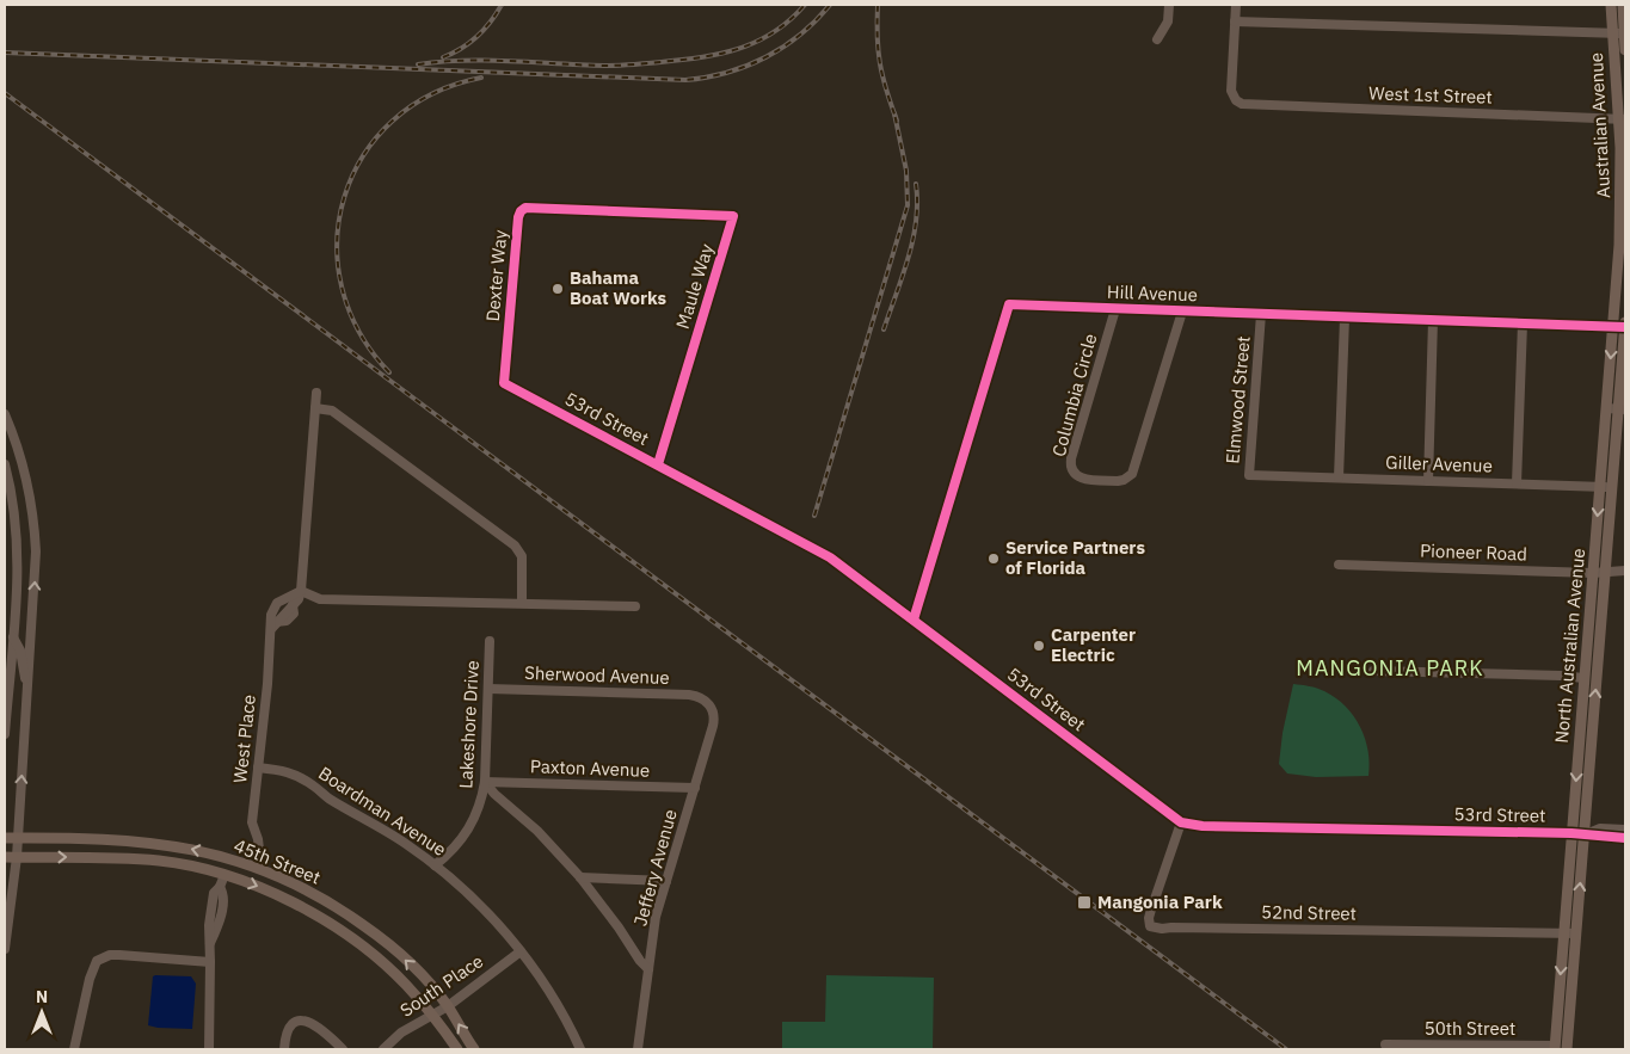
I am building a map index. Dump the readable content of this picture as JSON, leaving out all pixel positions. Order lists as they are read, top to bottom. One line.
{"streets":{"main road":["Australian Avenue","North Australian Avenue","45th Street"],"street":["West 1st Street","Dexter Way","Maule Way","Hill Avenue","Columbia Circle","Elmwood Street","53rd Street","Giller Avenue","Pioneer Road","Sherwood Avenue","Lakeshore Drive","West Place","Paxton Avenue","Boardman Avenue","Jeffery Avenue","52nd Street","South Place","50th Street"]},"crossings":[["West 1st Street","Australian Avenue"],["Australian Avenue","North Australian Avenue"],["Dexter Way","Maule Way"],["Dexter Way","53rd Street"],["Maule Way","53rd Street"],["Hill Avenue","Columbia Circle"],["Hill Avenue","Elmwood Street"],["Hill Avenue","53rd Street"],["Hill Avenue","North Australian Avenue"],["Elmwood Street","Giller Avenue"],["53rd Street","North Australian Avenue"],["53rd Street","52nd Street"],["Giller Avenue","North Australian Avenue"],["Pioneer Road","North Australian Avenue"],["North Australian Avenue","52nd Street"],["North Australian Avenue","50th Street"],["Sherwood Avenue","Lakeshore Drive"],["Sherwood Avenue","Jeffery Avenue"],["Lakeshore Drive","Paxton Avenue"],["Lakeshore Drive","Boardman Avenue"],["West Place","Boardman Avenue"],["West Place","45th Street"],["Paxton Avenue","Jeffery Avenue"],["Boardman Avenue","South Place"],["45th Street","South Place"]],"districts":["MANGONIA PARK"],"places":{"other":["Bahama Boat Works","Service Partners of Florida","Carpenter Electric"],"transit":["Mangonia Park"]},"north":"top"}
